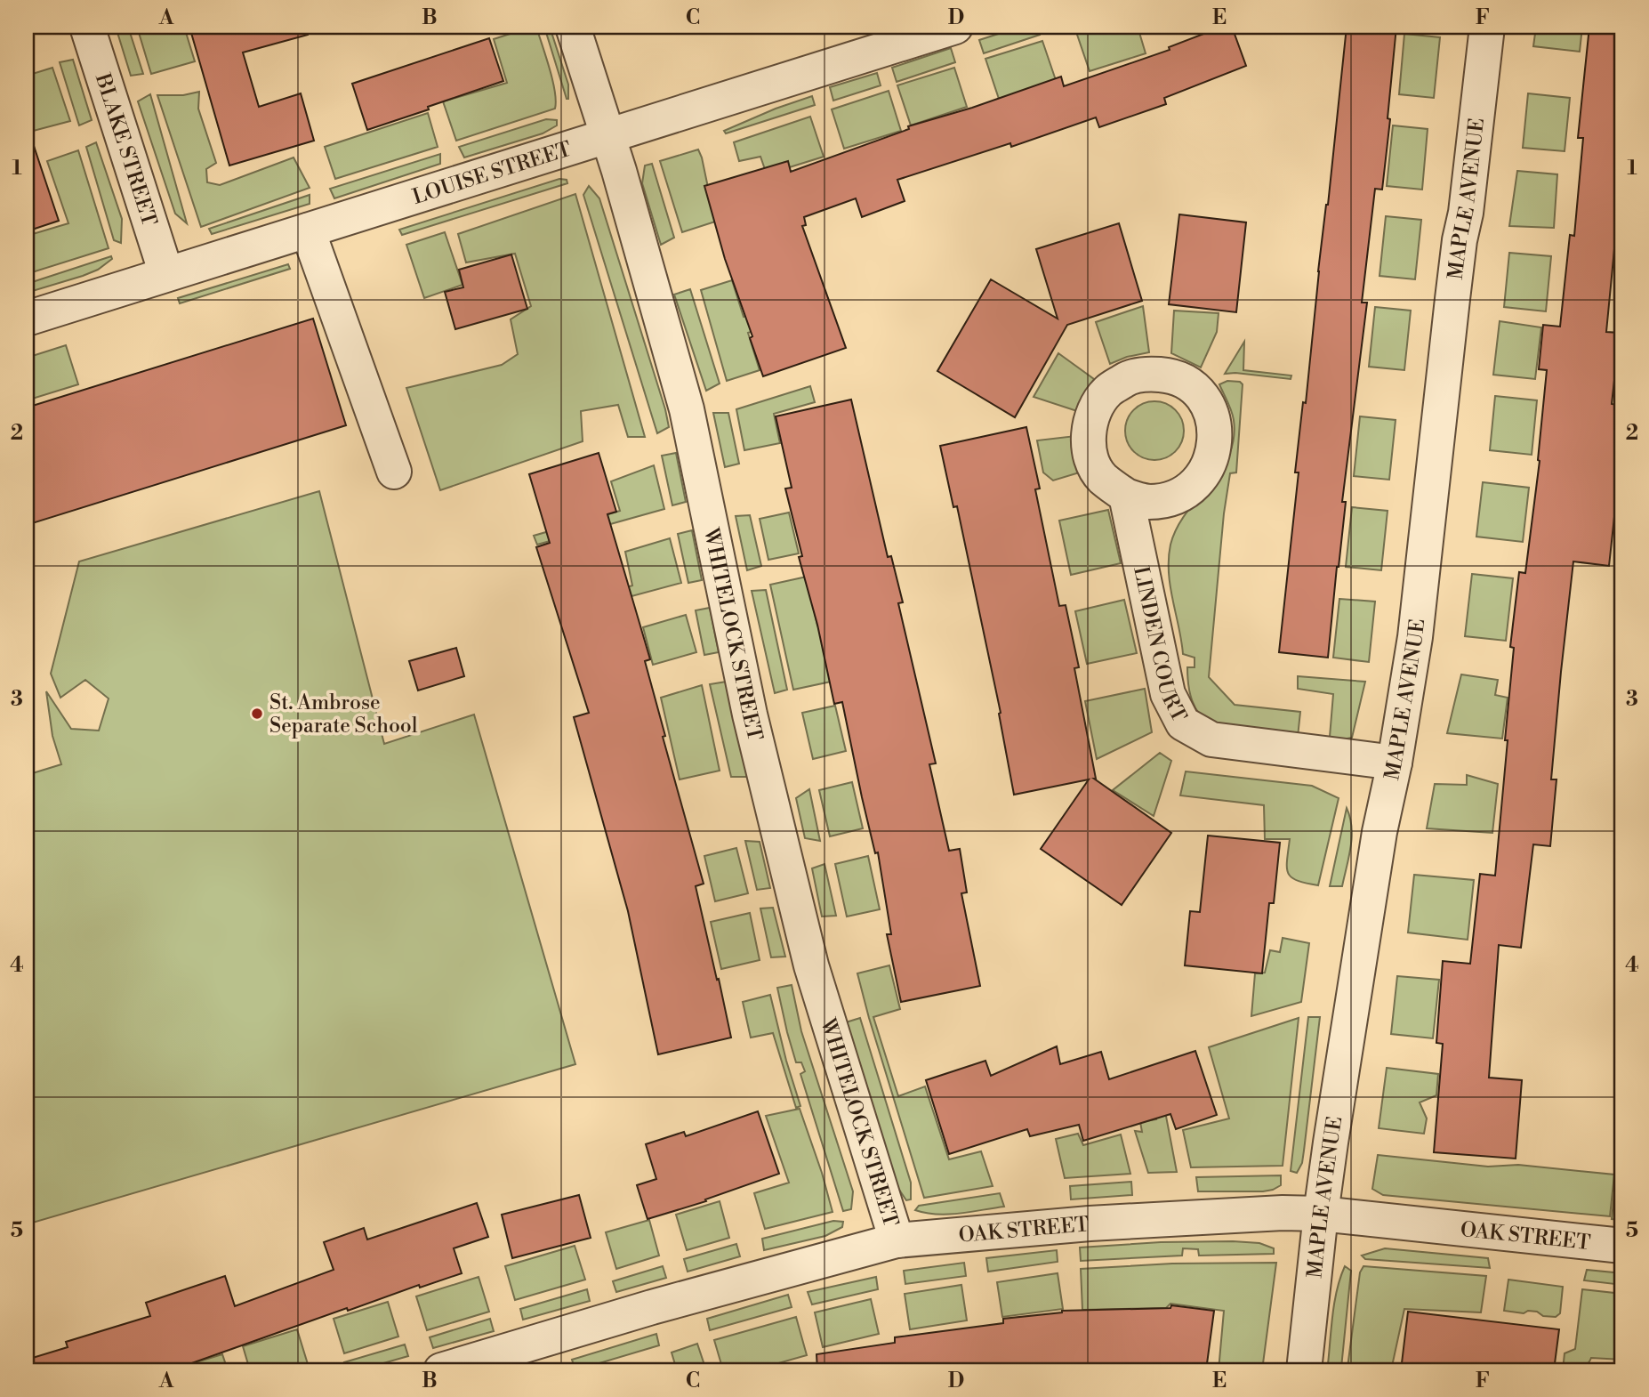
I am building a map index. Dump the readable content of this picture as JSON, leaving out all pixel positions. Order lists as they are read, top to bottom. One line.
{"streets":{"street":["BLAKE STREET","LOUISE STREET","MAPLE AVENUE","WHITELOCK STREET","LINDEN COURT","OAK STREET"]},"crossings":[["BLAKE STREET","LOUISE STREET"],["LOUISE STREET","WHITELOCK STREET"],["MAPLE AVENUE","LINDEN COURT"],["MAPLE AVENUE","OAK STREET"],["WHITELOCK STREET","OAK STREET"]],"places":["St. Ambrose Separate School"],"grid":{"columns":["A","B","C","D","E","F"],"rows":["1","2","3","4","5"]}}
